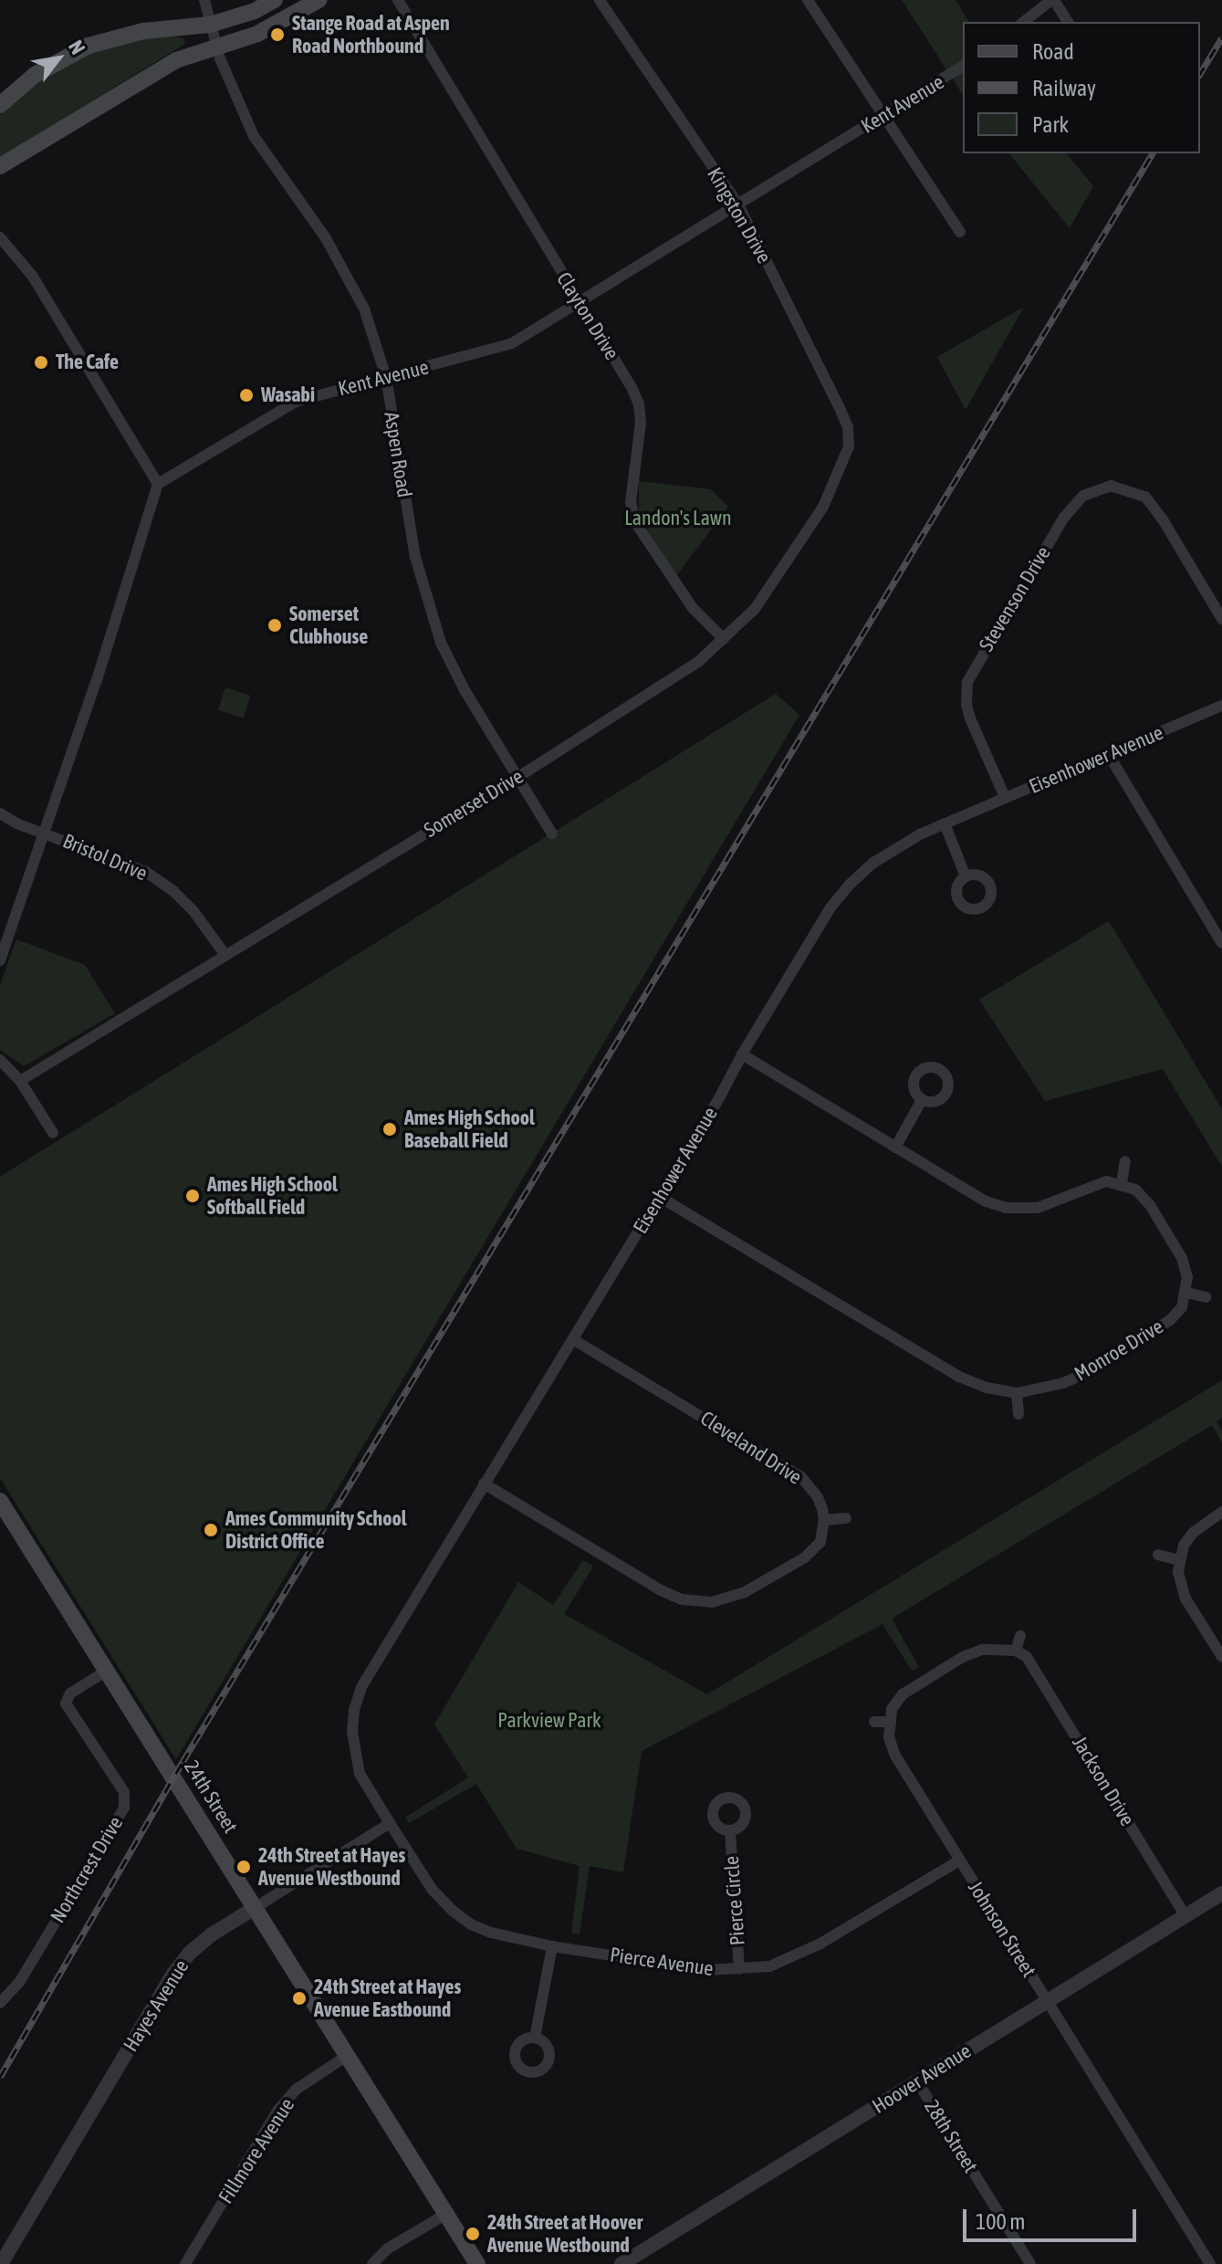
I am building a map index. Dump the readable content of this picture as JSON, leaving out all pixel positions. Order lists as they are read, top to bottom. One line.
{"streets":{"main road":["24th Street"],"street":["Kent Avenue","Kingston Drive","Clayton Drive","Aspen Road","Stevenson Drive","Eisenhower Avenue","Somerset Drive","Bristol Drive","Monroe Drive","Cleveland Drive","Jackson Drive","Northcrest Drive","Pierce Circle","Johnson Street","Pierce Avenue","Hayes Avenue","Hoover Avenue","28th Street","Fillmore Avenue"]},"crossings":[["Kent Avenue","Kingston Drive"],["Kent Avenue","Clayton Drive"],["Kent Avenue","Aspen Road"],["Kingston Drive","Somerset Drive"],["Clayton Drive","Somerset Drive"],["Aspen Road","Somerset Drive"],["Stevenson Drive","Eisenhower Avenue"],["Eisenhower Avenue","Monroe Drive"],["Eisenhower Avenue","Cleveland Drive"],["Eisenhower Avenue","Pierce Avenue"],["Eisenhower Avenue","Hayes Avenue"],["Somerset Drive","Bristol Drive"],["Jackson Drive","Hoover Avenue"],["24th Street","Northcrest Drive"],["24th Street","Hayes Avenue"],["24th Street","Fillmore Avenue"],["Pierce Circle","Pierce Avenue"],["Johnson Street","Pierce Avenue"],["Johnson Street","Hoover Avenue"],["Pierce Avenue","Hayes Avenue"],["Hoover Avenue","28th Street"]],"parks":["Landon's Lawn","Parkview Park"],"places":["Stange Road at Aspen Road Northbound","The Cafe","Wasabi","Somerset Clubhouse","Ames High School Baseball Field","Ames High School Softball Field","Ames Community School District Office","24th Street at Hayes Avenue Westbound","24th Street at Hayes Avenue Eastbound","24th Street at Hoover Avenue Westbound"],"legend":["Road","Railway","Park"],"scale_bar":"100 m","north":"top right"}
